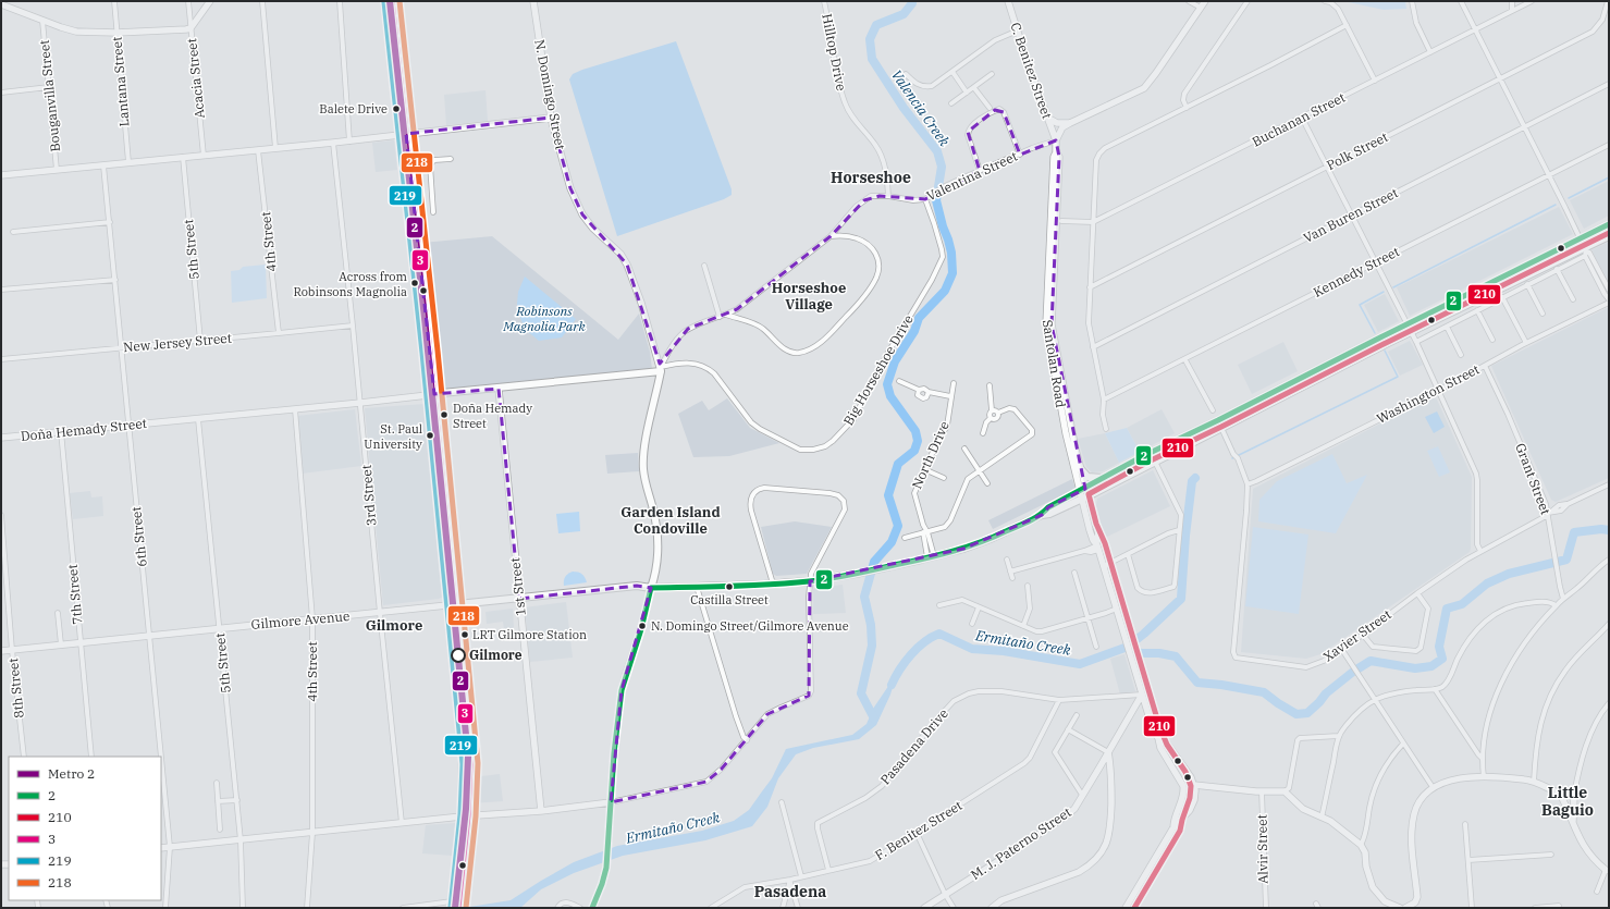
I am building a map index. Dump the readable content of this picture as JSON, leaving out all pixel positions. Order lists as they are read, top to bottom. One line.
{"streets":{"main road":["C. Benitez Street","N. Domingo Street","Santolan Road","Doña Hemady Street","1st Street","Gilmore Avenue","M. J. Paterno Street"],"street":["Hilltop Drive","Acacia Street","Lantana Street","Bouganvilla Street","Buchanan Street","Polk Street","Valentina Street","Van Buren Street","4th Street","5th Street","Kennedy Street","New Jersey Street","Big Horseshoe Drive","Washington Street","North Drive","Grant Street","3rd Street","6th Street","7th Street","Xavier Street","8th Street","Pasadena Drive","F. Benitez Street","Alvir Street"]},"crossings":[["Hilltop Drive","Valentina Street"],["C. Benitez Street","Valentina Street"],["C. Benitez Street","Santolan Road"],["N. Domingo Street","Valentina Street"],["N. Domingo Street","Big Horseshoe Drive"],["N. Domingo Street","Doña Hemady Street"],["N. Domingo Street","Gilmore Avenue"],["Valentina Street","Santolan Road"],["Valentina Street","Big Horseshoe Drive"],["Valentina Street","Doña Hemady Street"],["4th Street","New Jersey Street"],["4th Street","Doña Hemady Street"],["4th Street","Gilmore Avenue"],["5th Street","New Jersey Street"],["5th Street","Doña Hemady Street"],["5th Street","Gilmore Avenue"],["New Jersey Street","3rd Street"],["New Jersey Street","6th Street"],["Santolan Road","Gilmore Avenue"],["Santolan Road","Pasadena Drive"],["Santolan Road","M. J. Paterno Street"],["Big Horseshoe Drive","Doña Hemady Street"],["Washington Street","Grant Street"],["Washington Street","Xavier Street"],["Doña Hemady Street","3rd Street"],["Doña Hemady Street","6th Street"],["Doña Hemady Street","1st Street"],["Doña Hemady Street","7th Street"],["North Drive","Gilmore Avenue"],["Grant Street","Xavier Street"],["3rd Street","Gilmore Avenue"],["6th Street","Gilmore Avenue"],["1st Street","Gilmore Avenue"],["7th Street","Gilmore Avenue"],["Gilmore Avenue","8th Street"],["Pasadena Drive","F. Benitez Street"],["Pasadena Drive","M. J. Paterno Street"]],"districts":["Horseshoe","Horseshoe Village","Garden Island Condoville","Gilmore","Little Baguio","Pasadena"],"water":["Valencia Creek","Ermitaño Creek"],"parks":["Robinsons Magnolia Park"],"places":["Balete Drive","Across from Robinsons Magnolia","Doña Hemady Street","St. Paul University","Castilla Street","N. Domingo Street/Gilmore Avenue","LRT Gilmore Station","Gilmore"],"lines":["metro line 2","transit line 3","transit line 218","transit line 219","transit line 2","transit line 210"],"legend":["Metro 2","2","210","3","219","218"]}
